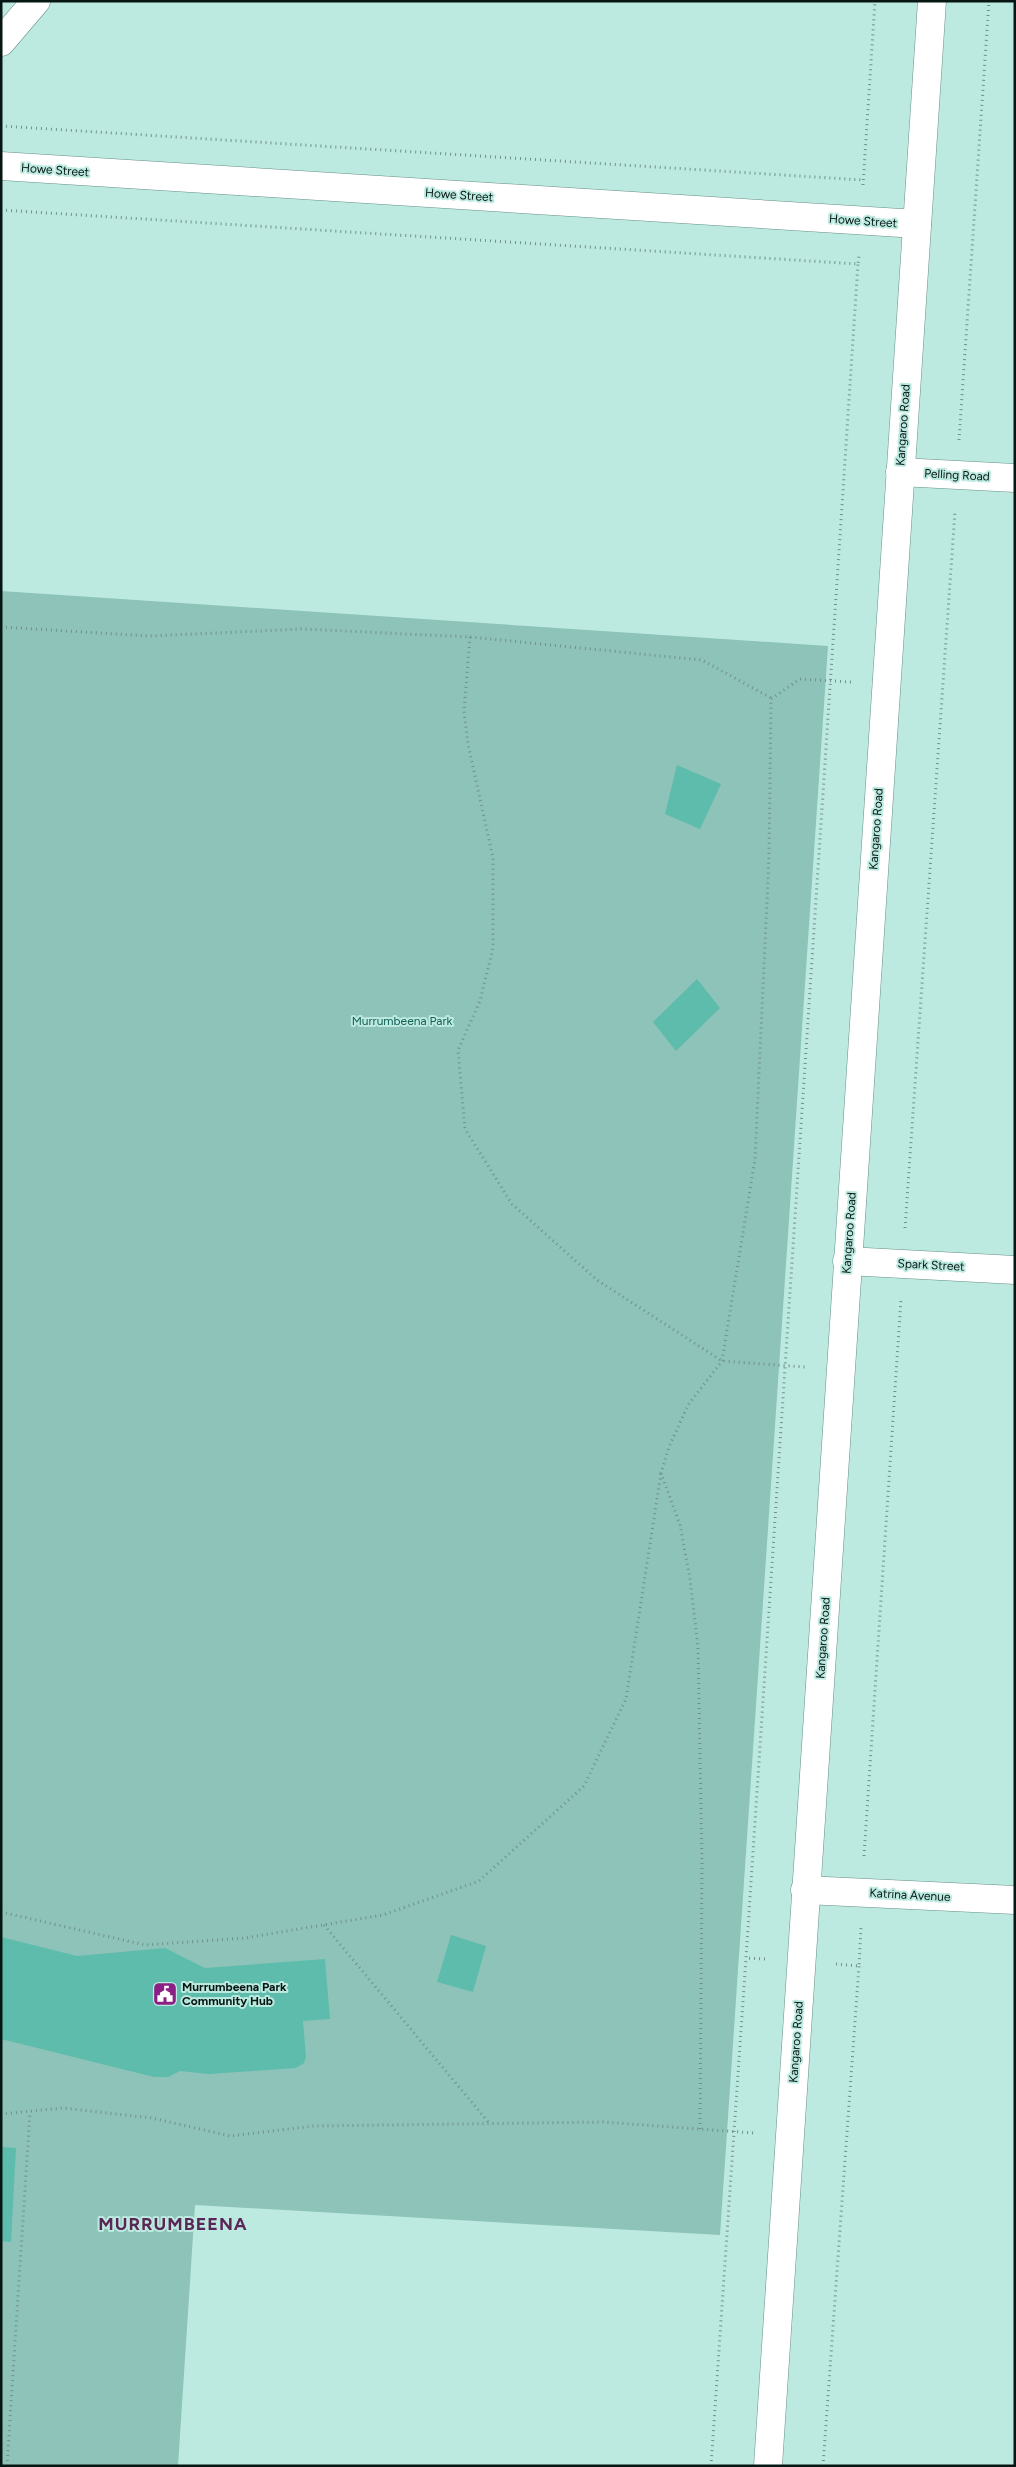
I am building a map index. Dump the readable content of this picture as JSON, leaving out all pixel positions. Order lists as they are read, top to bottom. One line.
{"streets":{"street":["Howe Street","Kangaroo Road","Pelling Road","Spark Street","Katrina Avenue"]},"crossings":[["Howe Street","Kangaroo Road"],["Kangaroo Road","Pelling Road"],["Kangaroo Road","Spark Street"],["Kangaroo Road","Katrina Avenue"]],"districts":["MURRUMBEENA"],"parks":["Murrumbeena Park"],"places":{"public building":["Murrumbeena Park Community Hub"]}}
